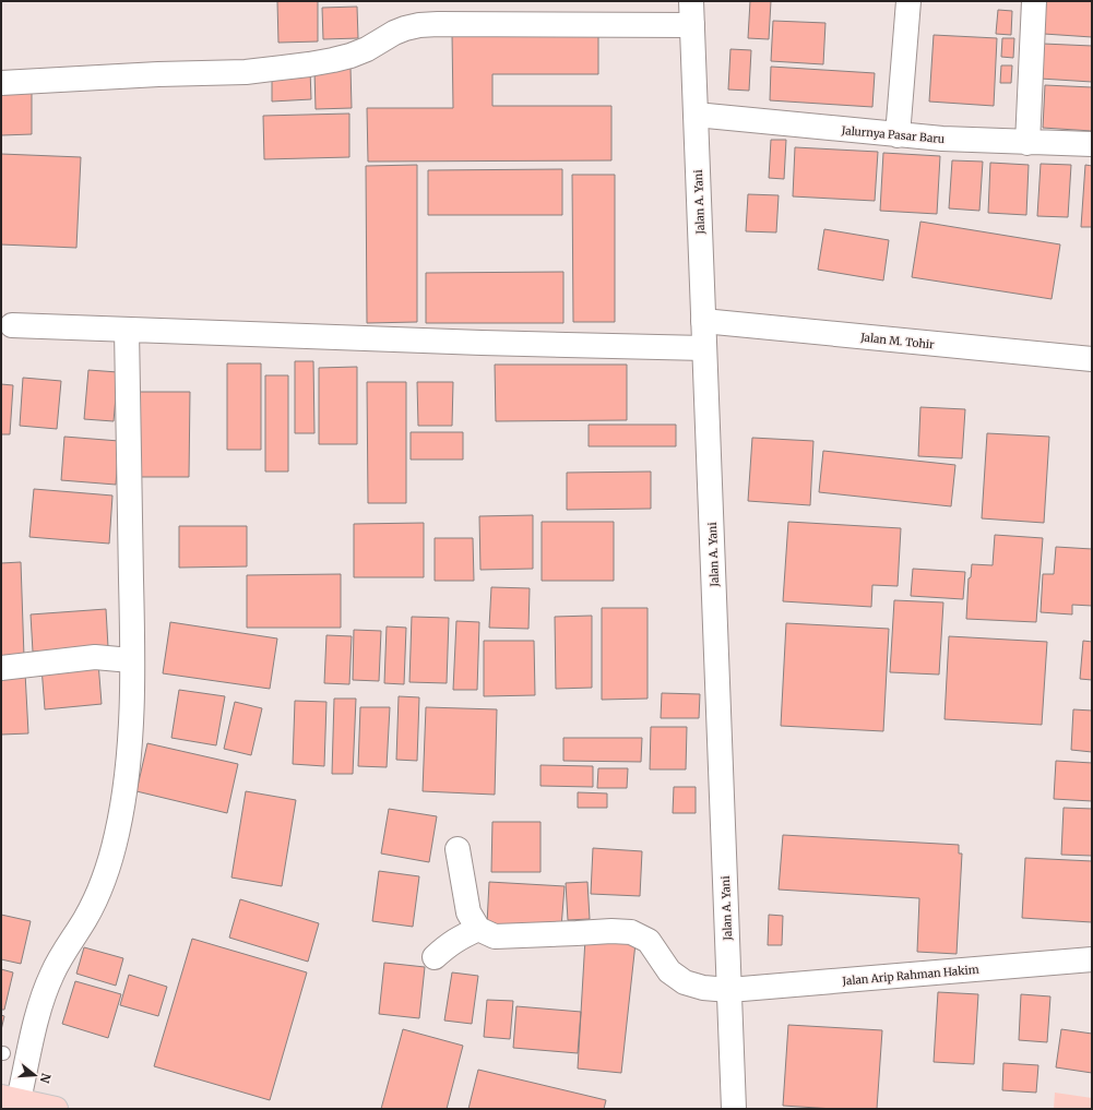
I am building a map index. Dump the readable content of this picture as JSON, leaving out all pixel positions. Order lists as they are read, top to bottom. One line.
{"streets":{"street":["Jalurnya Pasar Baru","Jalan A. Yani","Jalan M. Tohir","Jalan Arip Rahman Hakim"]},"crossings":[["Jalurnya Pasar Baru","Jalan A. Yani"],["Jalan A. Yani","Jalan M. Tohir"],["Jalan A. Yani","Jalan Arip Rahman Hakim"]],"north":"right"}
